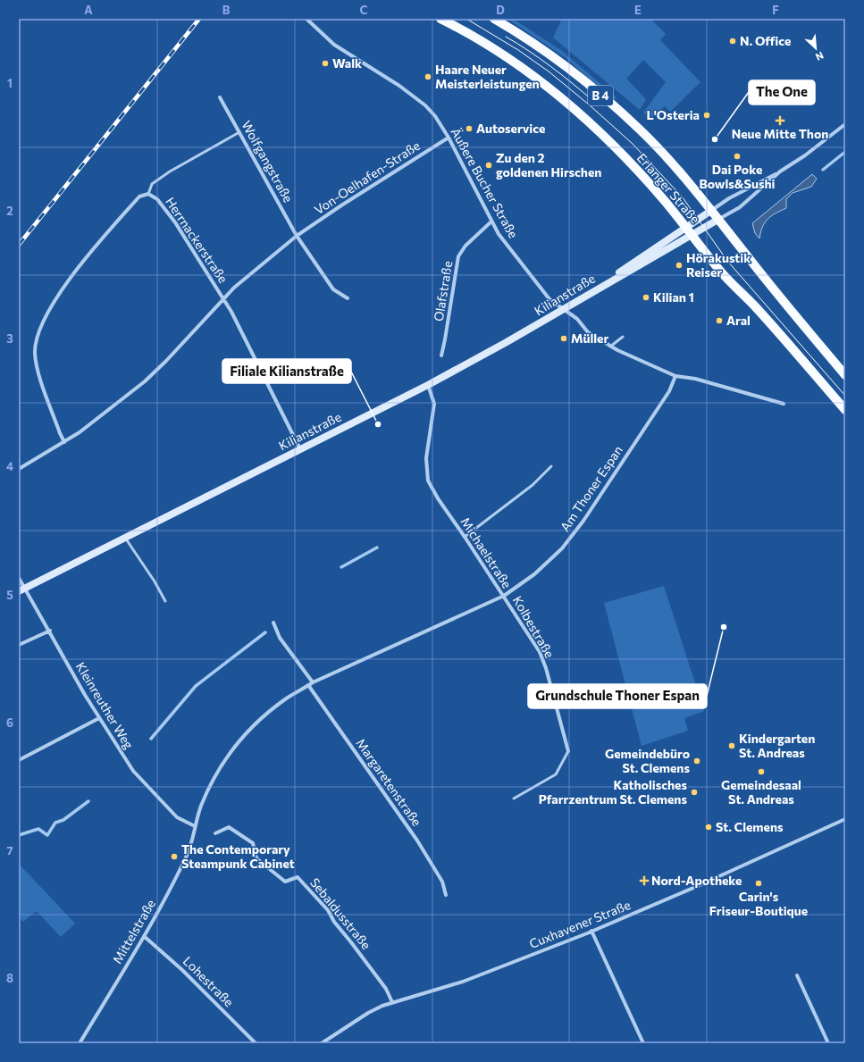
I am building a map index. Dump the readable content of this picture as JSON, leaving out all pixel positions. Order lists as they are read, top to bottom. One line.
{"streets":{"main road":["B 4","Erlanger Straße","Kilianstraße"],"street":["Wolfgangstraße","Von-Oelhafen-Straße","Äußere Bucher Straße","Herrnackerstraße","Olafstraße","Am Thoner Espan","Michaelstraße","Kolbestraße","Kleinreuther Weg","Margaretenstraße","Sebaldusstraße","Cuxhavener Straße","Mittelstraße","Lohestraße"]},"crossings":[["Wolfgangstraße","Von-Oelhafen-Straße"],["Von-Oelhafen-Straße","Äußere Bucher Straße"],["Von-Oelhafen-Straße","Herrnackerstraße"],["Äußere Bucher Straße","Olafstraße"],["Äußere Bucher Straße","Kilianstraße"],["Äußere Bucher Straße","Am Thoner Espan"],["Erlanger Straße","Kilianstraße"],["Herrnackerstraße","Kilianstraße"],["Kilianstraße","Michaelstraße"],["Kilianstraße","Kleinreuther Weg"],["Am Thoner Espan","Michaelstraße"],["Am Thoner Espan","Kolbestraße"],["Michaelstraße","Kolbestraße"],["Michaelstraße","Kleinreuther Weg"],["Michaelstraße","Margaretenstraße"],["Michaelstraße","Mittelstraße"],["Kleinreuther Weg","Mittelstraße"],["Sebaldusstraße","Cuxhavener Straße"],["Mittelstraße","Lohestraße"]],"places":{"other":["N. Office","Walk","Haare Neuer Meisterleistungen","L'Osteria","Autoservice","The One","Dai Poke Bowls&Sushi","Zu den 2 goldenen Hirschen","Hörakustik Reiser","Kilian 1","Aral","Müller","Filiale Kilianstraße","Grundschule Thoner Espan","Kindergarten St. Andreas","Gemeindebüro St. Clemens","Gemeindesaal St. Andreas","Katholisches Pfarrzentrum St. Clemens","St. Clemens","The Contemporary Steampunk Cabinet","Carin's Friseur-Boutique"],"health":["Neue Mitte Thon","Nord-Apotheke"]},"north":"bottom right","grid":{"columns":["A","B","C","D","E","F"],"rows":["1","2","3","4","5","6","7","8"]}}
